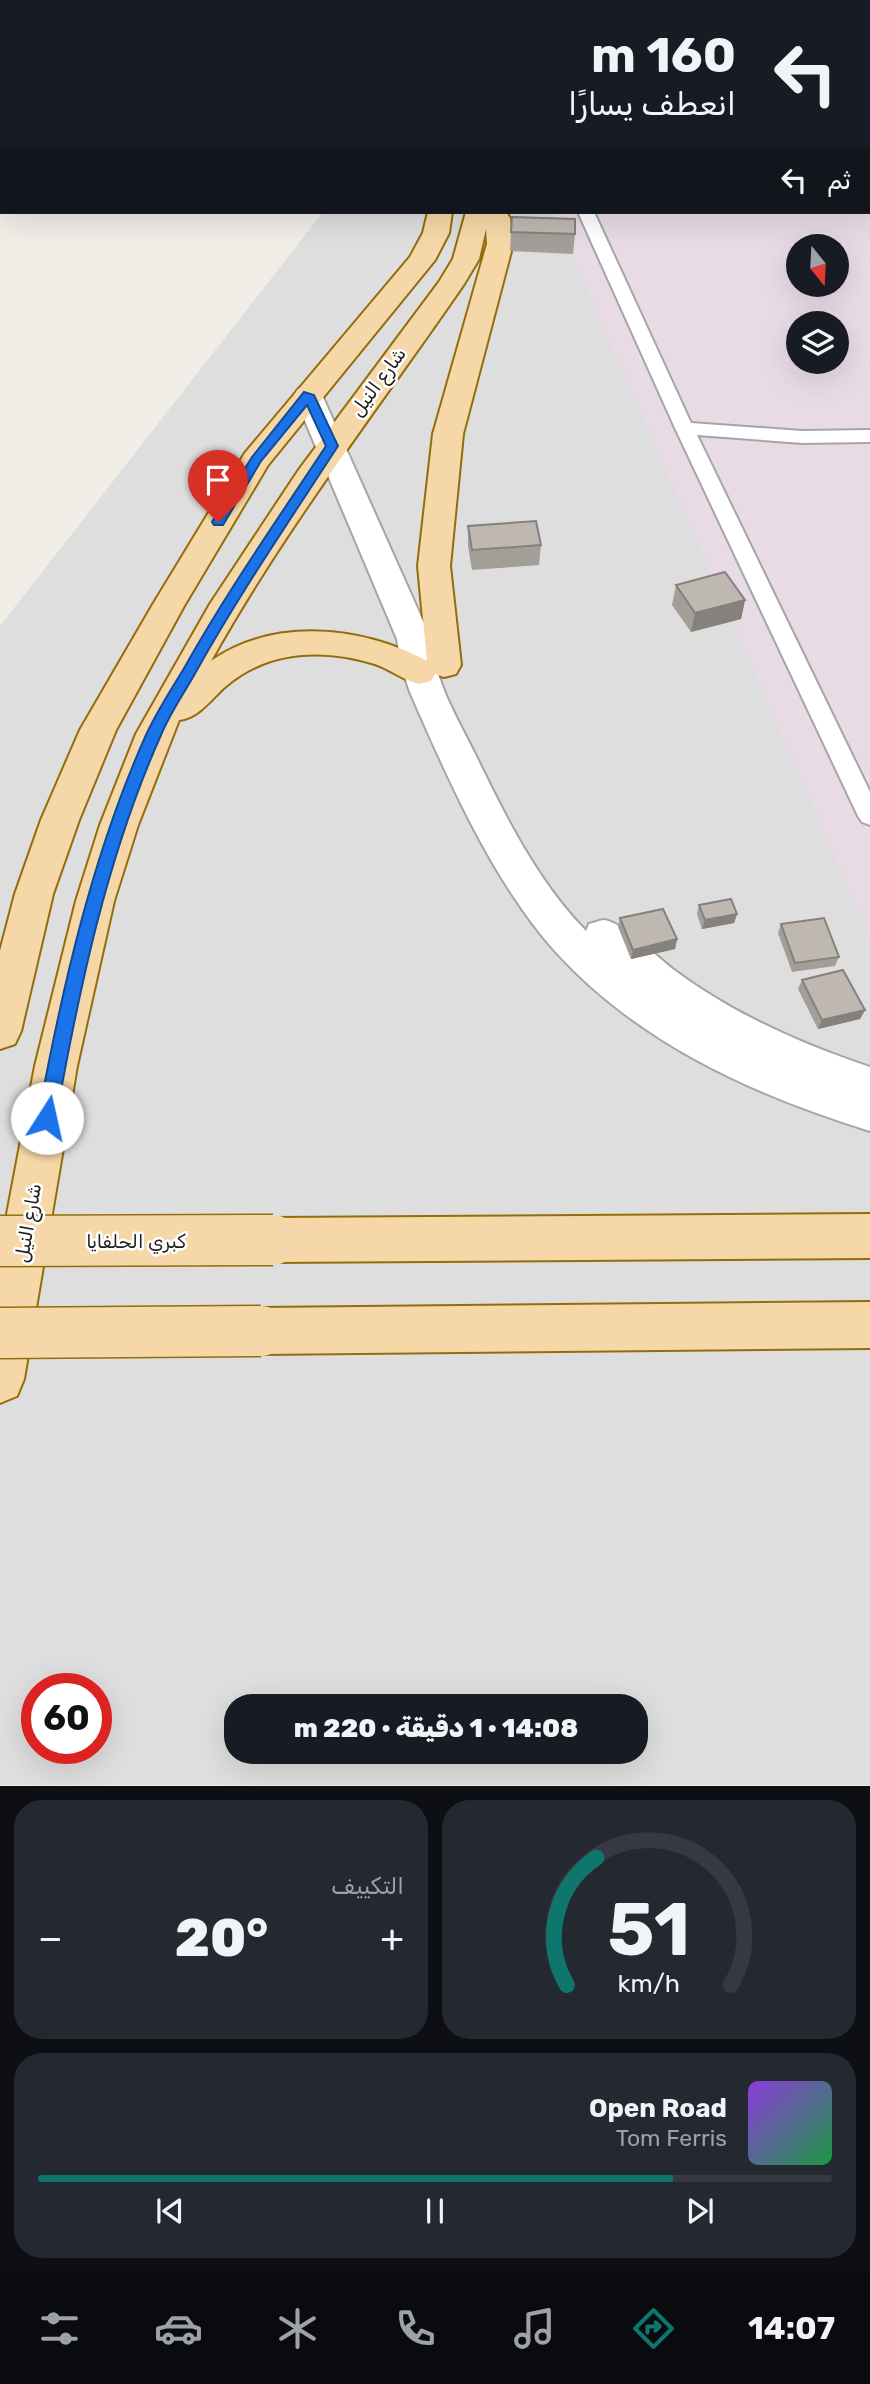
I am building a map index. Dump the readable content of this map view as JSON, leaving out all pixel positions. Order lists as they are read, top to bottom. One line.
{"streets":{"main road":["شارع النيل","كبري الحلفايا"]},"north":"bottom","page":{"turn":["160 m","انعطف يسارًا"],"then":"ثم","limit":"60","trip":"14:08 · 1 دقيقة · 220 m","tile":"التكييف","heat":["−","20°","+"],"song":["Open Road","Tom Ferris"],"tabs":"14:07","gauge":["51","km/h"]}}
